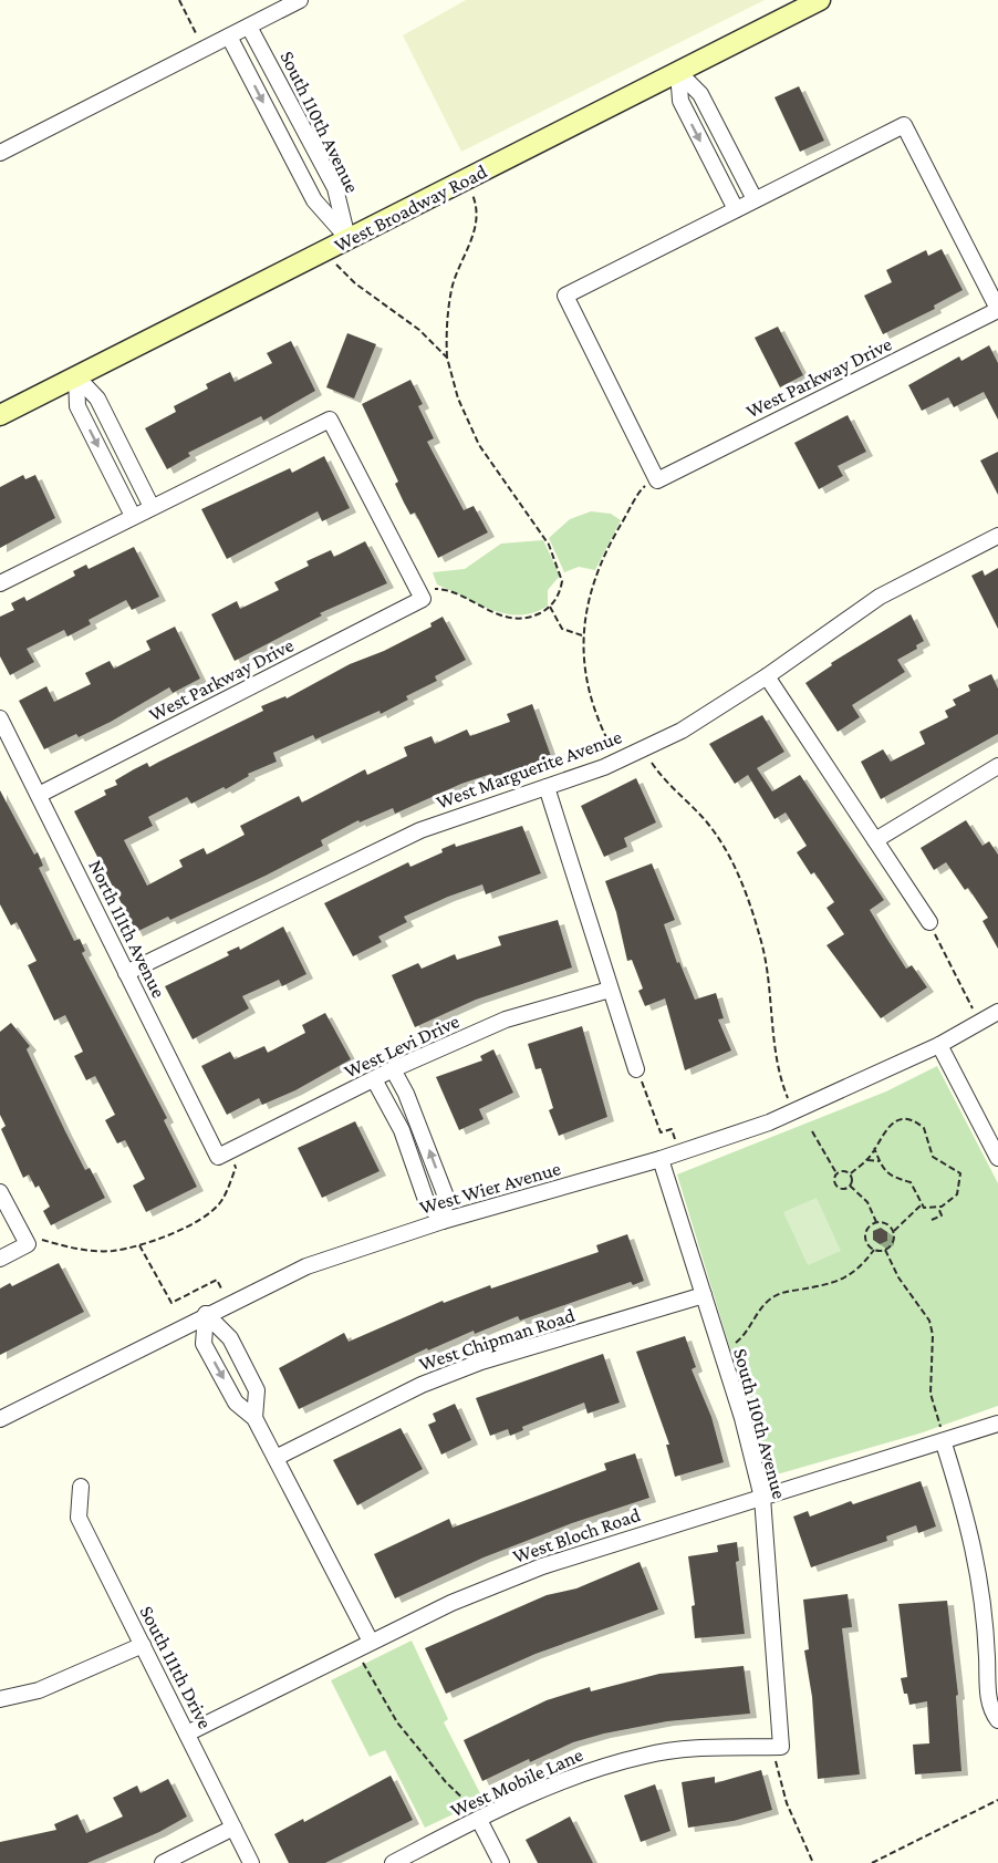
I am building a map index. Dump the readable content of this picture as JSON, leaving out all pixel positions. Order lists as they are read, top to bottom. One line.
{"streets":{"main road":["West Broadway Road"],"street":["South 110th Avenue","West Parkway Drive","West Marguerite Avenue","North 111th Avenue","West Levi Drive","West Wier Avenue","West Chipman Road","West Bloch Road","South 111th Drive","West Mobile Lane"]},"crossings":[["South 110th Avenue","West Broadway Road"],["South 110th Avenue","West Wier Avenue"],["South 110th Avenue","West Chipman Road"],["South 110th Avenue","West Bloch Road"],["South 110th Avenue","West Mobile Lane"],["West Parkway Drive","North 111th Avenue"],["West Marguerite Avenue","North 111th Avenue"],["North 111th Avenue","West Levi Drive"],["West Bloch Road","South 111th Drive"]]}
